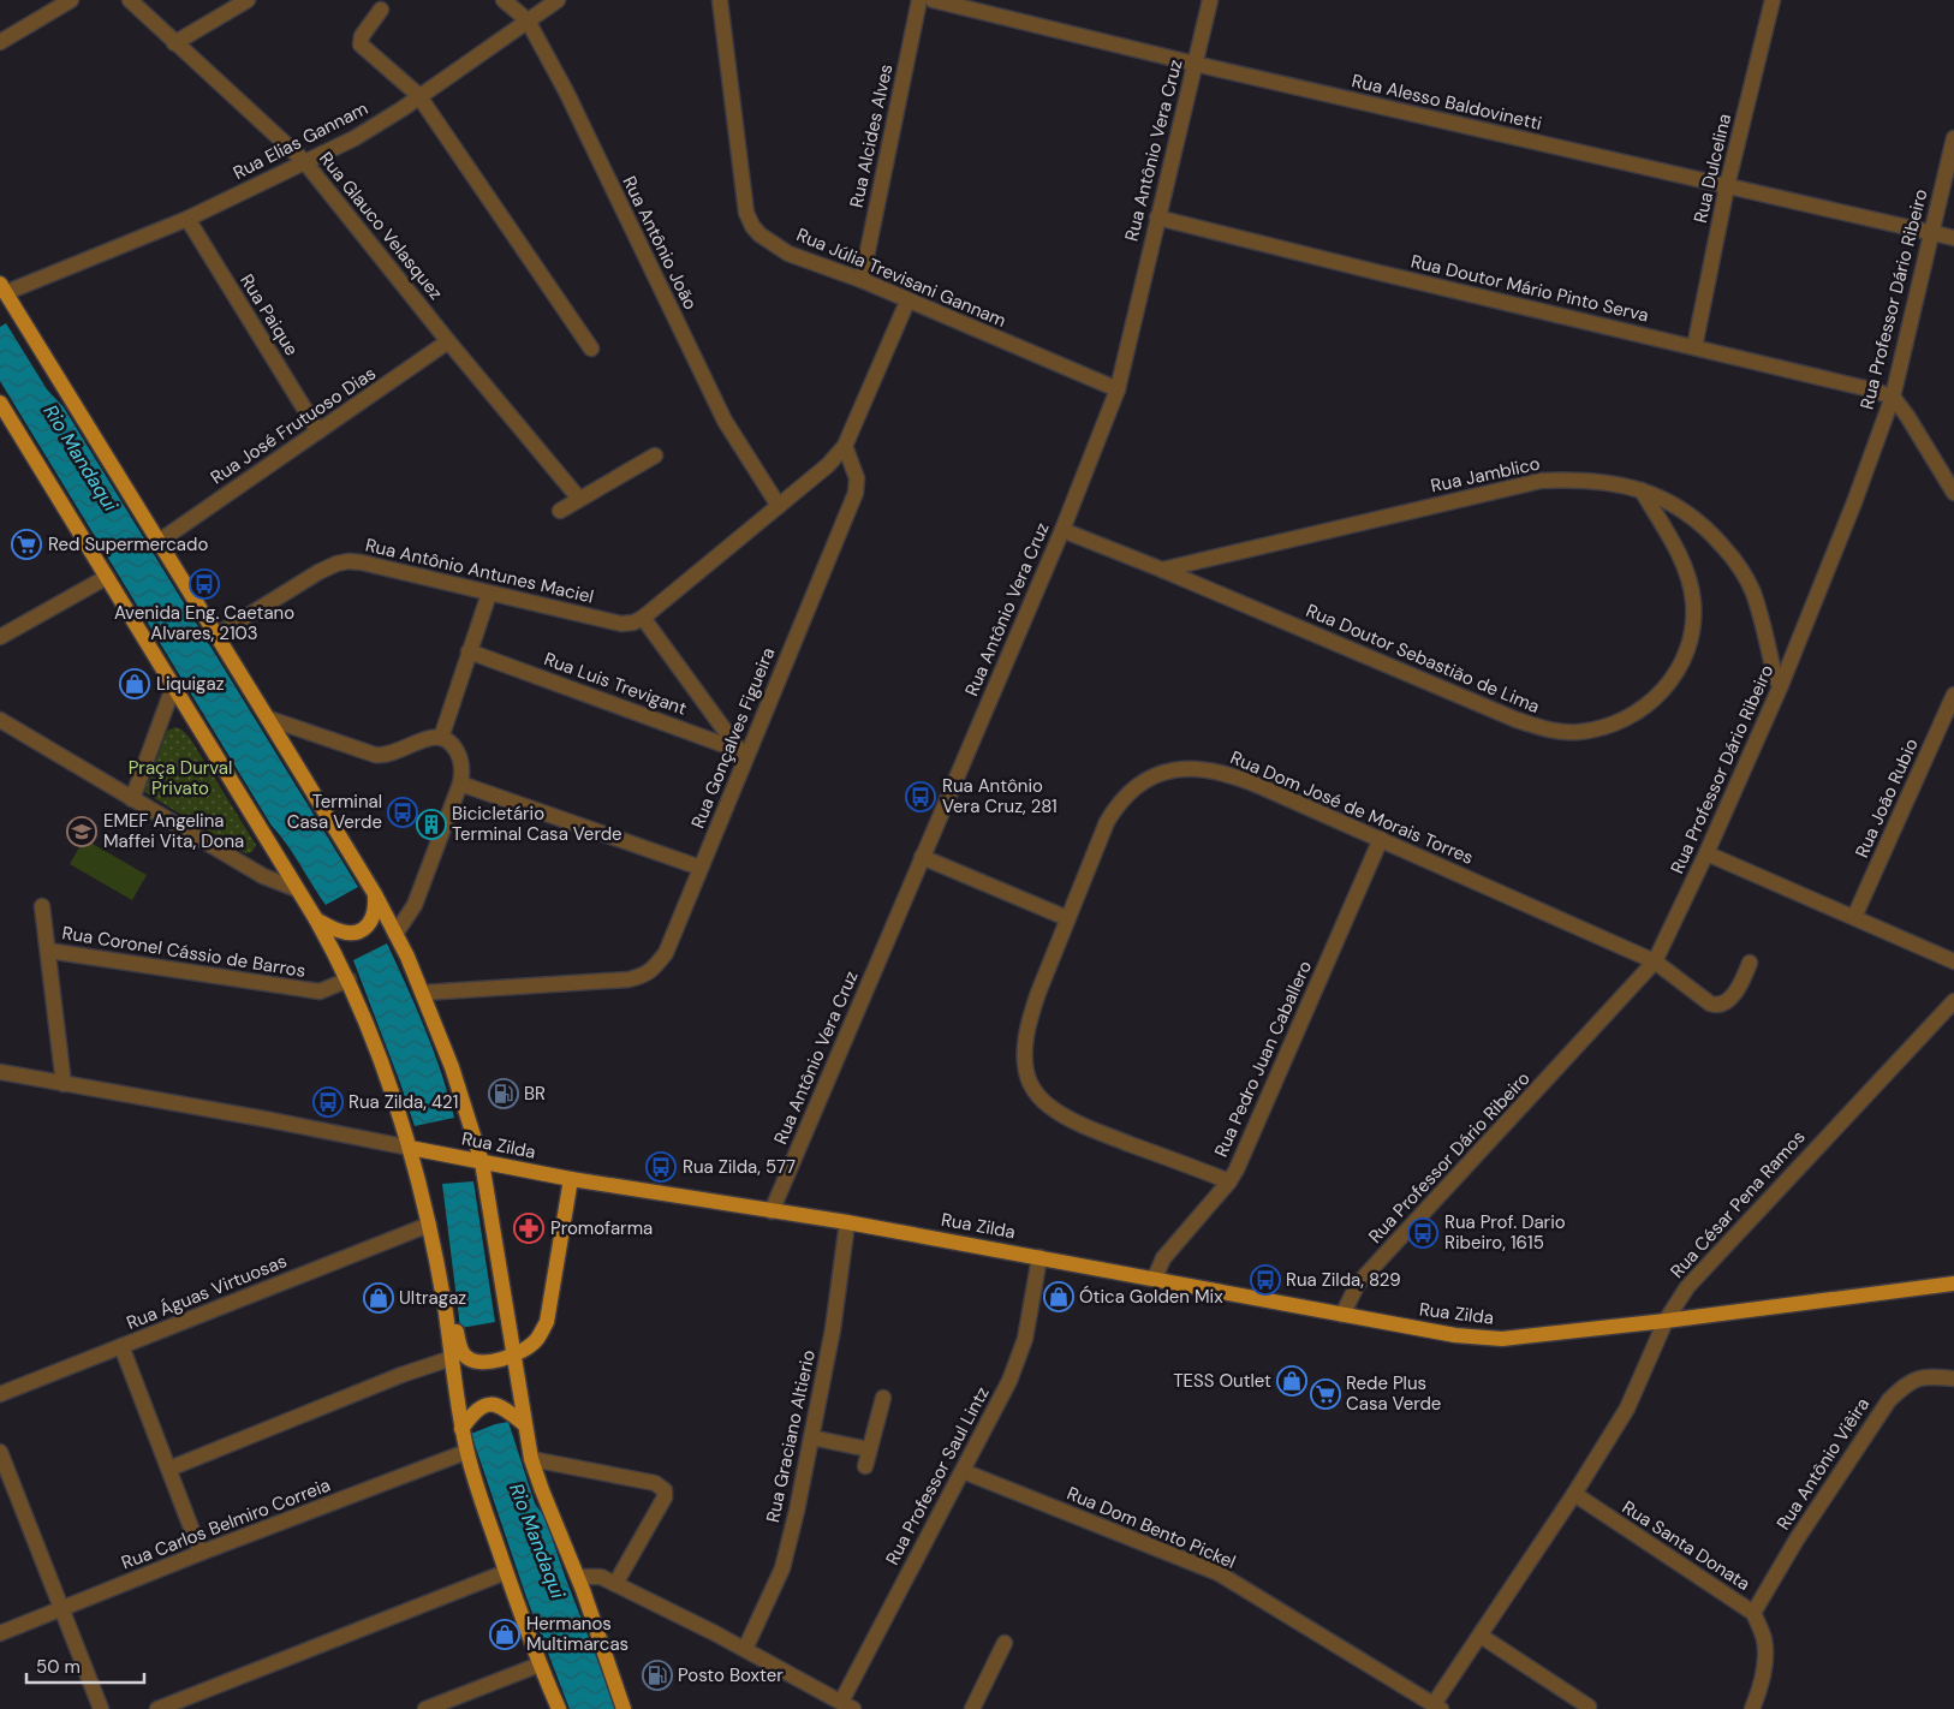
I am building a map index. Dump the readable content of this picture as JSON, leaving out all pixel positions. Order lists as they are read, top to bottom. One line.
{"streets":{"main road":["Rua Zilda"],"street":["Rua Alesso Baldovinetti","Rua Alcides Alves","Rua Elias Gannam","Rua Antônio Vera Cruz","Rua Dulcelina","Rua Glauco Velasquez","Rua Antônio João","Rua Júlia Trevisani Gannam","Rua Doutor Mário Pinto Serva","Rua Professor Dário Ribeiro","Rua Paique","Rua José Frutuoso Dias","Rua Jamblico","Rua Antônio Antunes Maciel","Rua Doutor Sebastião de Lima","Rua Luis Trevigant","Rua Gonçalves Figueira","Rua João Rubio","Rua Dom José de Morais Torres","Rua Coronel Cássio de Barros","Rua Pedro Juan Caballero","Rua César Pena Ramos","Rua Águas Virtuosas","Rua Graciano Altierio","Rua Antônio Viêira","Rua Professor Saul Lintz","Rua Carlos Belmiro Correia","Rua Dom Bento Pickel","Rua Santa Donata"]},"crossings":[["Rua Alesso Baldovinetti","Rua Antônio Vera Cruz"],["Rua Alesso Baldovinetti","Rua Dulcelina"],["Rua Alesso Baldovinetti","Rua Professor Dário Ribeiro"],["Rua Alcides Alves","Rua Júlia Trevisani Gannam"],["Rua Elias Gannam","Rua Glauco Velasquez"],["Rua Elias Gannam","Rua Antônio João"],["Rua Elias Gannam","Rua Paique"],["Rua Antônio Vera Cruz","Rua Júlia Trevisani Gannam"],["Rua Antônio Vera Cruz","Rua Doutor Mário Pinto Serva"],["Rua Antônio Vera Cruz","Rua Doutor Sebastião de Lima"],["Rua Antônio Vera Cruz","Rua Zilda"],["Rua Dulcelina","Rua Doutor Mário Pinto Serva"],["Rua Glauco Velasquez","Rua José Frutuoso Dias"],["Rua Doutor Mário Pinto Serva","Rua Professor Dário Ribeiro"],["Rua Professor Dário Ribeiro","Rua Jamblico"],["Rua Professor Dário Ribeiro","Rua Dom José de Morais Torres"],["Rua Professor Dário Ribeiro","Rua Zilda"],["Rua Paique","Rua José Frutuoso Dias"],["Rua Jamblico","Rua Doutor Sebastião de Lima"],["Rua Luis Trevigant","Rua Gonçalves Figueira"],["Rua Dom José de Morais Torres","Rua Pedro Juan Caballero"],["Rua Coronel Cássio de Barros","Rua Zilda"],["Rua Pedro Juan Caballero","Rua Zilda"],["Rua Zilda","Rua César Pena Ramos"],["Rua Zilda","Rua Graciano Altierio"],["Rua Zilda","Rua Professor Saul Lintz"],["Rua César Pena Ramos","Rua Dom Bento Pickel"],["Rua César Pena Ramos","Rua Santa Donata"],["Rua Antônio Viêira","Rua Santa Donata"],["Rua Professor Saul Lintz","Rua Dom Bento Pickel"]],"water":["Rio Mandaqui"],"parks":["Praça Durval Privato"],"places":{"supermarket":["Red Supermercado","Rede Plus Casa Verde"],"bus stop":["Avenida Eng. Caetano Alvares, 2103","Rua Antônio Vera Cruz, 281","Terminal Casa Verde","Rua Zilda, 421","Rua Zilda, 577","Rua Prof. Dario Ribeiro, 1615","Rua Zilda, 829"],"shop":["Liquigaz","Ótica Golden Mix","Ultragaz","TESS Outlet","Hermanos Multimarcas"],"building":["Bicicletário Terminal Casa Verde"],"school or university":["EMEF Angelina Maffei Vita, Dona"],"fuel station":["BR","Posto Boxter"],"pharmacy":["Promofarma"]},"scale_bar":"50 m"}
